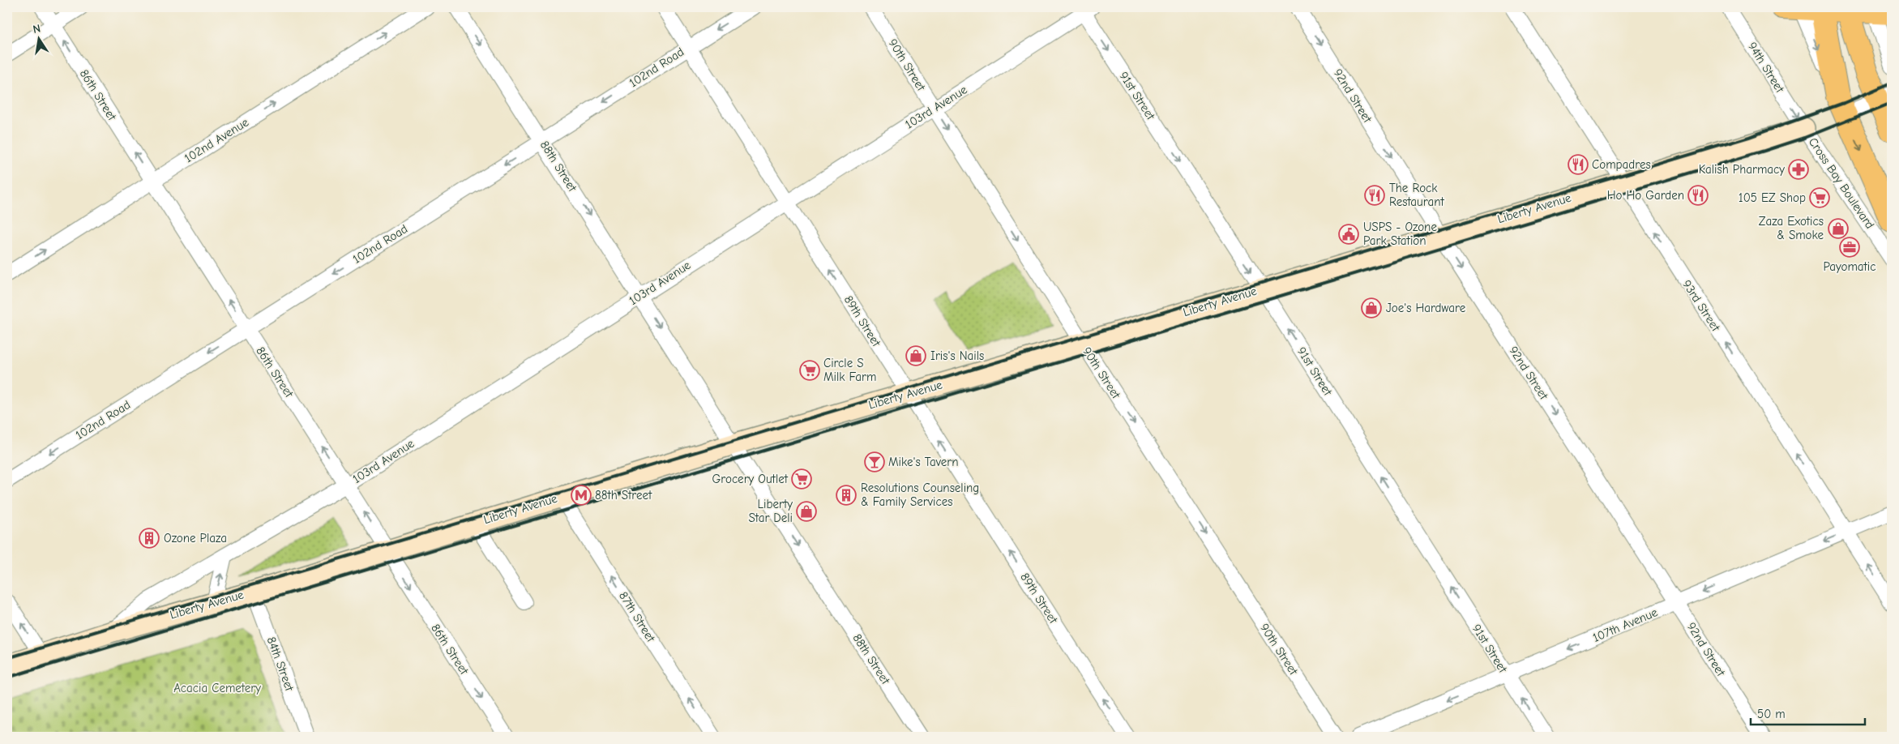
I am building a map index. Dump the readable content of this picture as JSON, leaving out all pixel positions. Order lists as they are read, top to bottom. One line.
{"streets":{"main road":["Cross Bay Boulevard"],"street":["90th Street","102nd Road","94th Street","86th Street","91st Street","92nd Street","103rd Avenue","102nd Avenue","88th Street","Liberty Avenue","93rd Street","89th Street","87th Street","107th Avenue","84th Street"]},"crossings":[["90th Street","103rd Avenue"],["90th Street","Liberty Avenue"],["102nd Road","86th Street"],["102nd Road","88th Street"],["102nd Road","89th Street"],["94th Street","Cross Bay Boulevard"],["94th Street","Liberty Avenue"],["86th Street","103rd Avenue"],["86th Street","102nd Avenue"],["86th Street","Liberty Avenue"],["91st Street","103rd Avenue"],["91st Street","Liberty Avenue"],["91st Street","107th Avenue"],["92nd Street","Liberty Avenue"],["92nd Street","107th Avenue"],["103rd Avenue","88th Street"],["103rd Avenue","Liberty Avenue"],["103rd Avenue","89th Street"],["88th Street","Liberty Avenue"],["Cross Bay Boulevard","Liberty Avenue"],["Liberty Avenue","93rd Street"],["Liberty Avenue","89th Street"],["Liberty Avenue","87th Street"],["Liberty Avenue","84th Street"],["93rd Street","107th Avenue"]],"one_way":["90th Street","102nd Road","92nd Street","102nd Avenue","88th Street","93rd Street","89th Street","87th Street","107th Avenue"],"parks":["Acacia Cemetery"],"places":{"restaurant":["Compadres","The Rock Restaurant","Ho Ho Garden"],"pharmacy":["Kalish Pharmacy"],"supermarket":["105 EZ Shop","Circle S Milk Farm","Grocery Outlet"],"shop":["Zaza Exotics & Smoke","Joe's Hardware","Iris's Nails","Liberty Star Deli"],"public building":["USPS - Ozone Park Station"],"office":["Payomatic"],"bar":["Mike's Tavern"],"metro station":["88th Street"],"building":["Resolutions Counseling & Family Services","Ozone Plaza"]},"scale_bar":"50 m","north":"top"}
